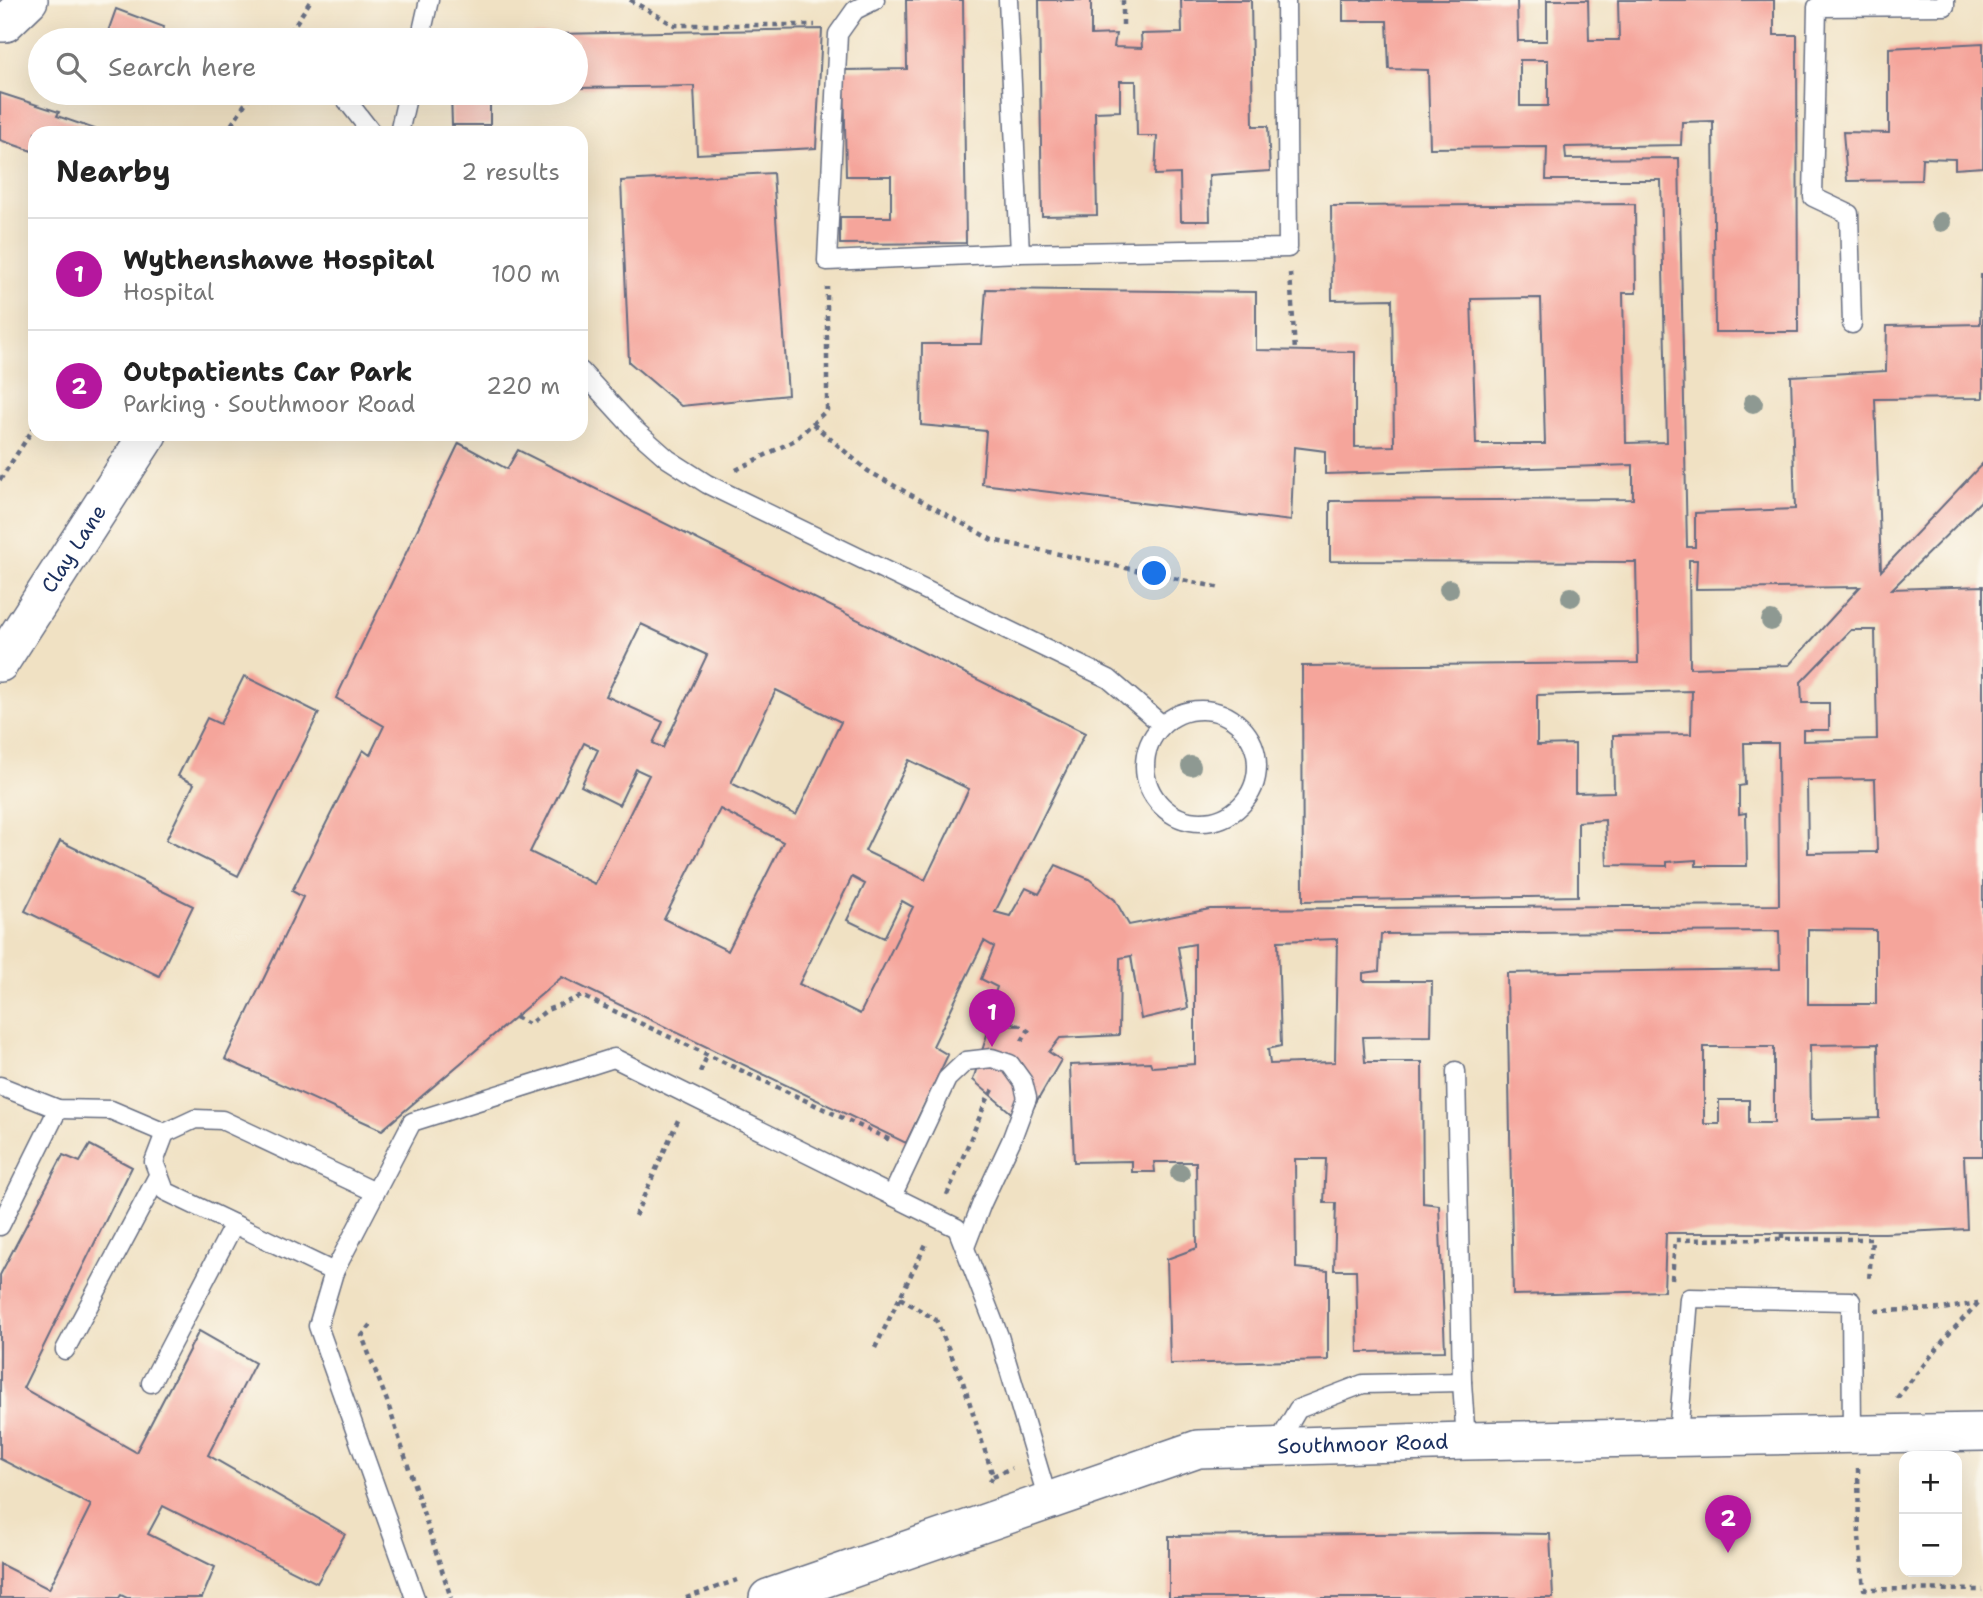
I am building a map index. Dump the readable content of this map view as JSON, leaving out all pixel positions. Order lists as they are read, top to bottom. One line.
{"streets":{"street":["Clay Lane","Southmoor Road"]},"page":{"search":"Search here","heading":["Nearby","2 results"],"list":[{"mark":"1","name":"Wythenshawe Hospital","note":"Hospital","value":"100 m"},{"mark":"2","name":"Outpatients Car Park","note":"Parking · Southmoor Road","value":"220 m"}],"pins":["1","2"],"map_buttons":["+","−"]}}
